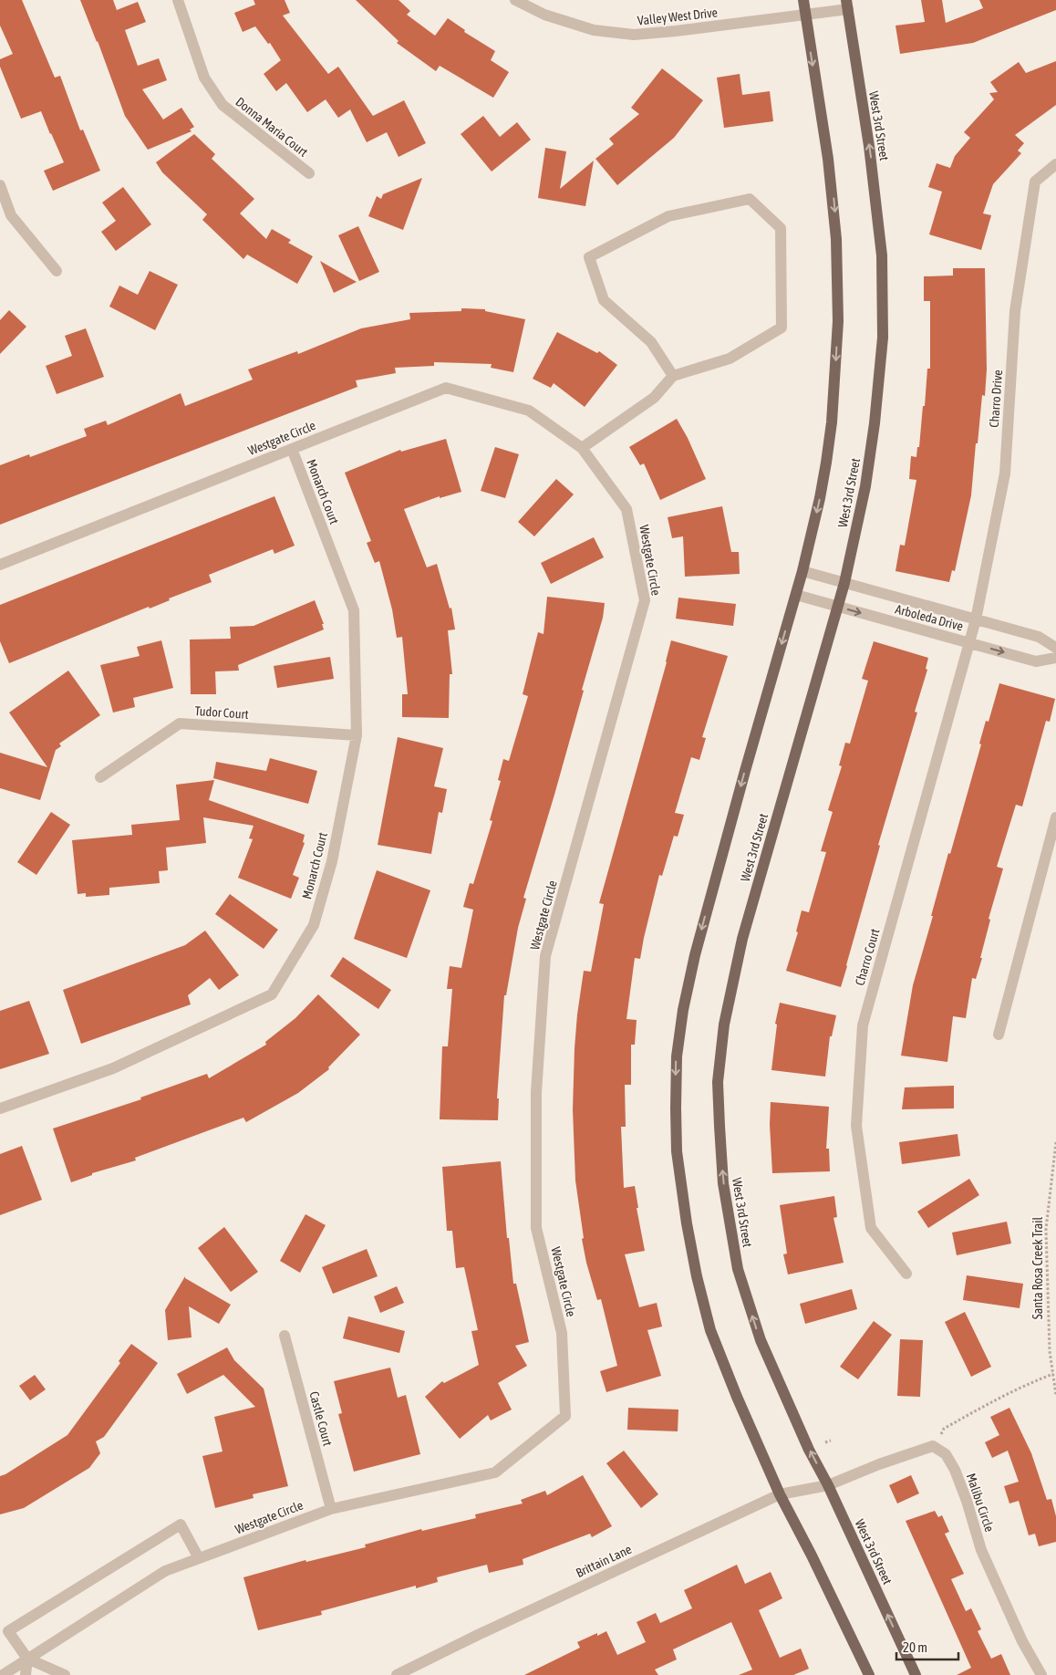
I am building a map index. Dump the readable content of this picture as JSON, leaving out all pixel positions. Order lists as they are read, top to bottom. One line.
{"streets":{"main road":["West 3rd Street"],"street":["Valley West Drive","Donna Maria Court","Charro Drive","Westgate Circle","Monarch Court","Arboleda Drive","Tudor Court","Charro Court","Castle Court","Malibu Circle","Brittain Lane"],"path":["Santa Rosa Creek Trail"]},"crossings":[["Valley West Drive","West 3rd Street"],["West 3rd Street","Arboleda Drive"],["West 3rd Street","Brittain Lane"],["Charro Drive","Arboleda Drive"],["Charro Drive","Charro Court"],["Westgate Circle","Monarch Court"],["Westgate Circle","Castle Court"],["Monarch Court","Tudor Court"],["Arboleda Drive","Charro Court"]],"scale_bar":"20 m"}
